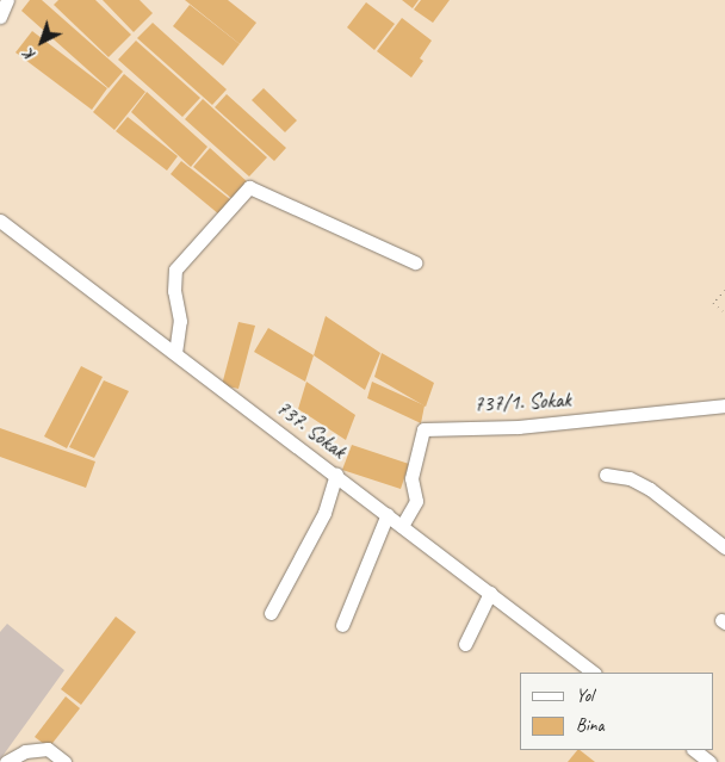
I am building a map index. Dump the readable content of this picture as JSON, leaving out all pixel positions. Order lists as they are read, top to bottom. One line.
{"streets":{"street":["737/1. Sokak","737. Sokak"]},"crossings":[["737/1. Sokak","737. Sokak"]],"legend":["Yol","Bina"],"north":"bottom left"}
